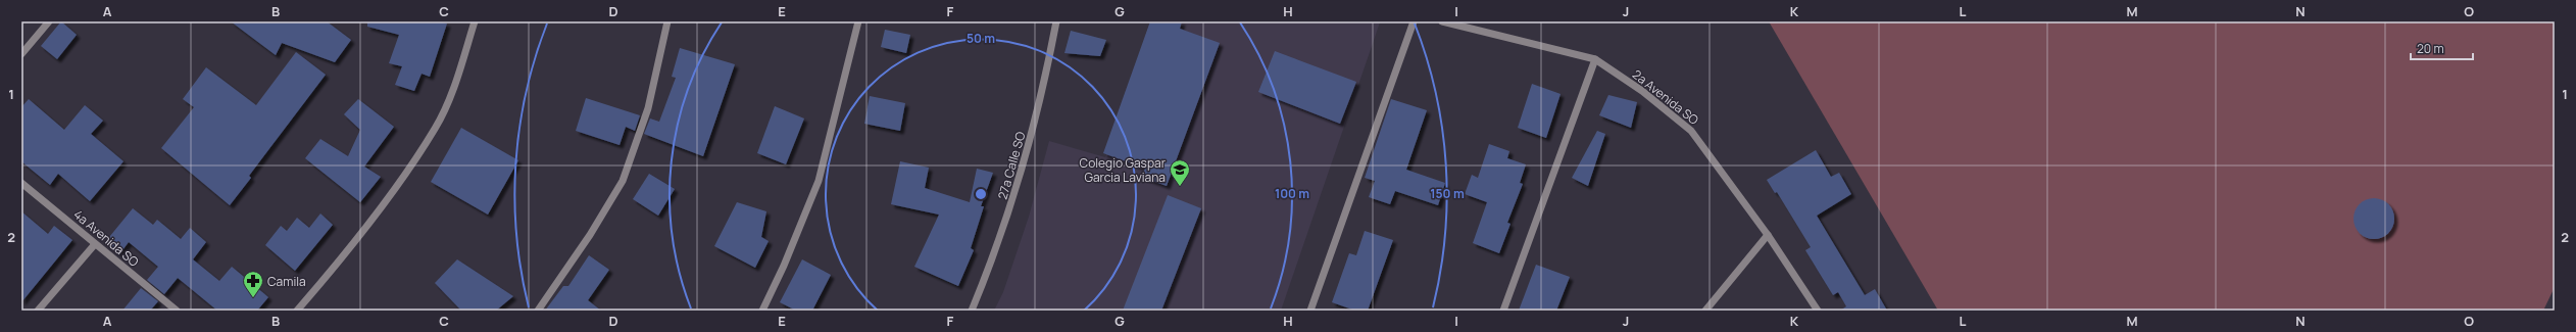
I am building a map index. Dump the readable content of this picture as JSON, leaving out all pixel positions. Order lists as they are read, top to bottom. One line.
{"streets":{"street":["2a Avenida SO","27a Calle SO","4a Avenida SO"]},"places":{"school or university":["Colegio Gaspar Garcia Laviana"],"pharmacy":["Camila"]},"scale_bar":"20 m","grid":{"columns":["A","B","C","D","E","F","G","H","I","J","K","L","M","N","O"],"rows":["1","2"]},"rings":["50 m","100 m","150 m"]}
